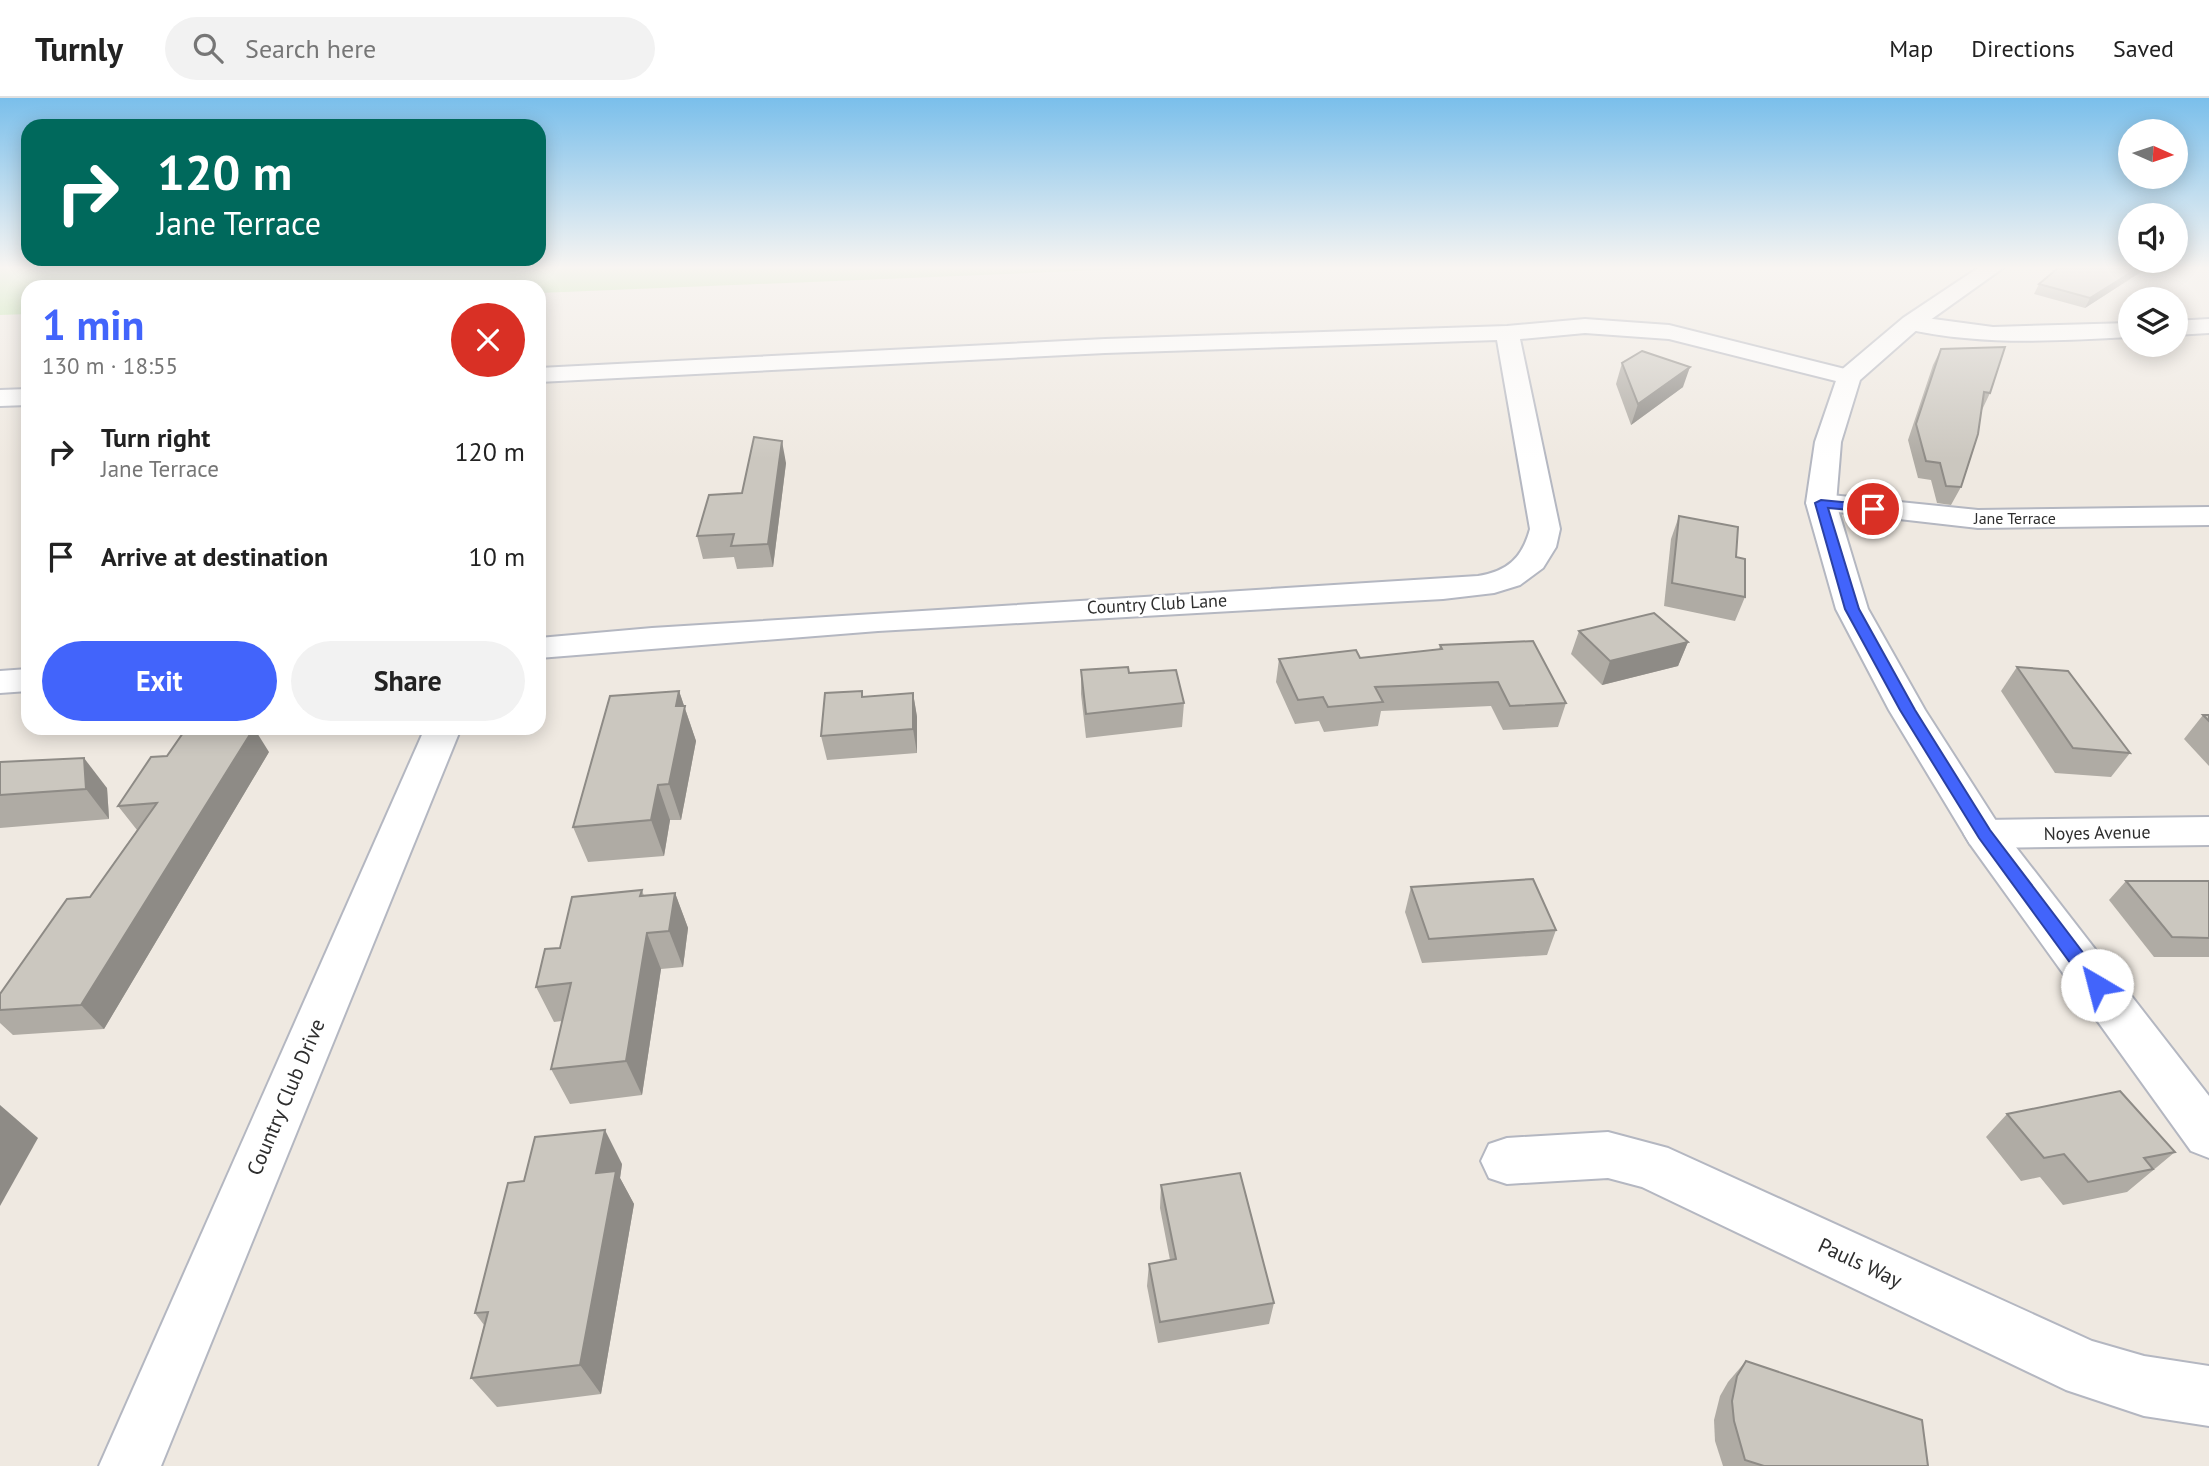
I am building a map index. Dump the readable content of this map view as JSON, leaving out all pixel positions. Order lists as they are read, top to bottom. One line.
{"streets":{"street":["Jane Terrace","Country Club Lane","Noyes Avenue","Country Club Drive","Pauls Way"]},"north":"right","page":{"header":"Turnly","search":"Search here","nav":["Map","Directions","Saved"],"turn":["120 m","Jane Terrace"],"heading":["1 min","130 m · 18:55"],"list":[{"name":"Turn right","note":"Jane Terrace","value":"120 m"},{"name":"Arrive at destination","value":"10 m"}],"buttons":["Exit","Share"]}}
